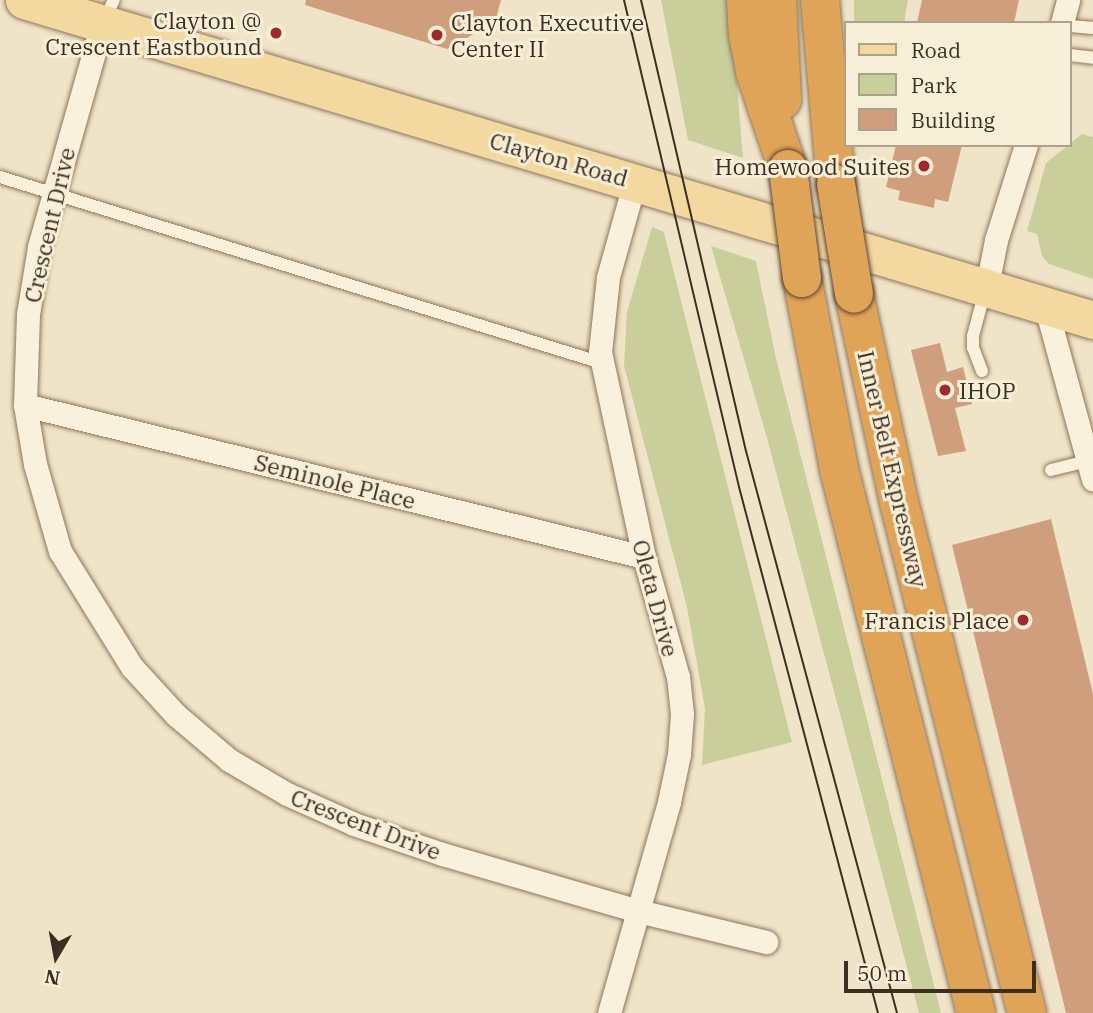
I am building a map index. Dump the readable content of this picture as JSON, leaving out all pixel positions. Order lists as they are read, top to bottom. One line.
{"streets":{"highway":["Inner Belt Expressway"],"main road":["Clayton Road"],"street":["Crescent Drive","Seminole Place","Oleta Drive"]},"crossings":[["Clayton Road","Crescent Drive"],["Clayton Road","Oleta Drive"],["Crescent Drive","Seminole Place"],["Crescent Drive","Oleta Drive"],["Seminole Place","Oleta Drive"]],"places":["Clayton @ Crescent Eastbound","Clayton Executive Center II","Homewood Suites","IHOP","Francis Place"],"legend":["Road","Park","Building"],"scale_bar":"50 m","north":"bottom"}
